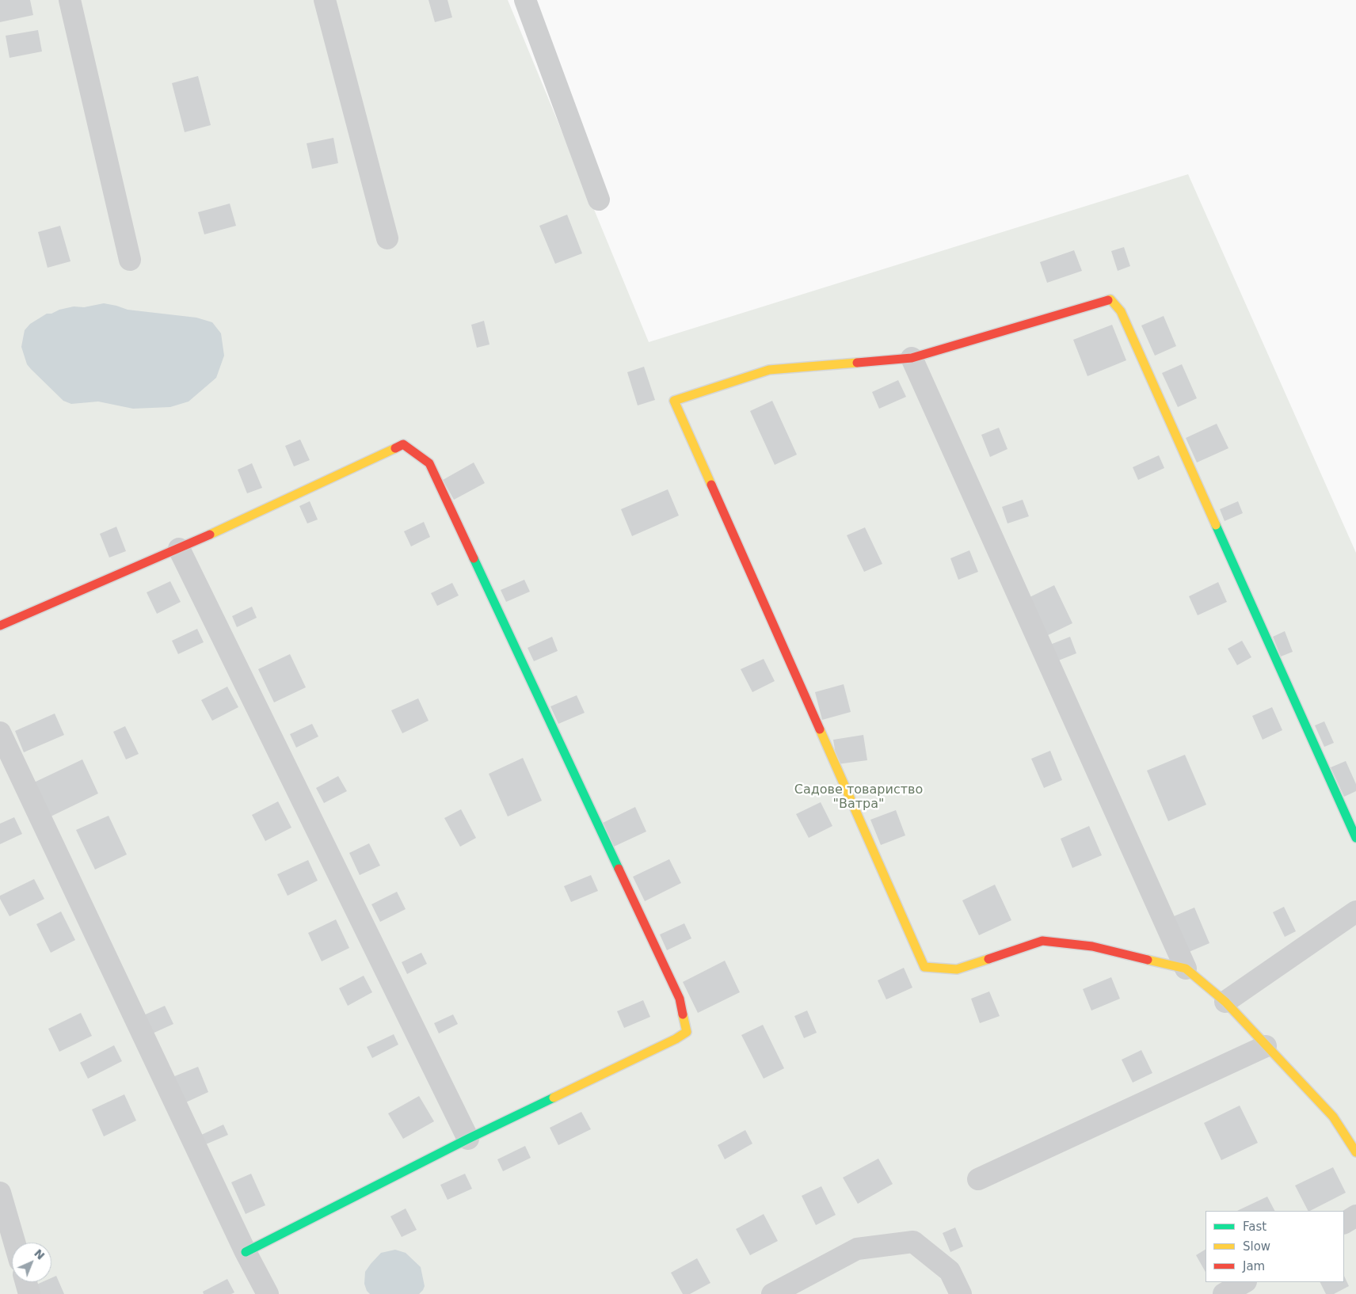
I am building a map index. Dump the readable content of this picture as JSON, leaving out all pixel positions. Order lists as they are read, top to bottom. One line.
{"parks":["Садове товариство \"Ватра\""],"legend":["Fast","Slow","Jam"],"north":"top right"}
